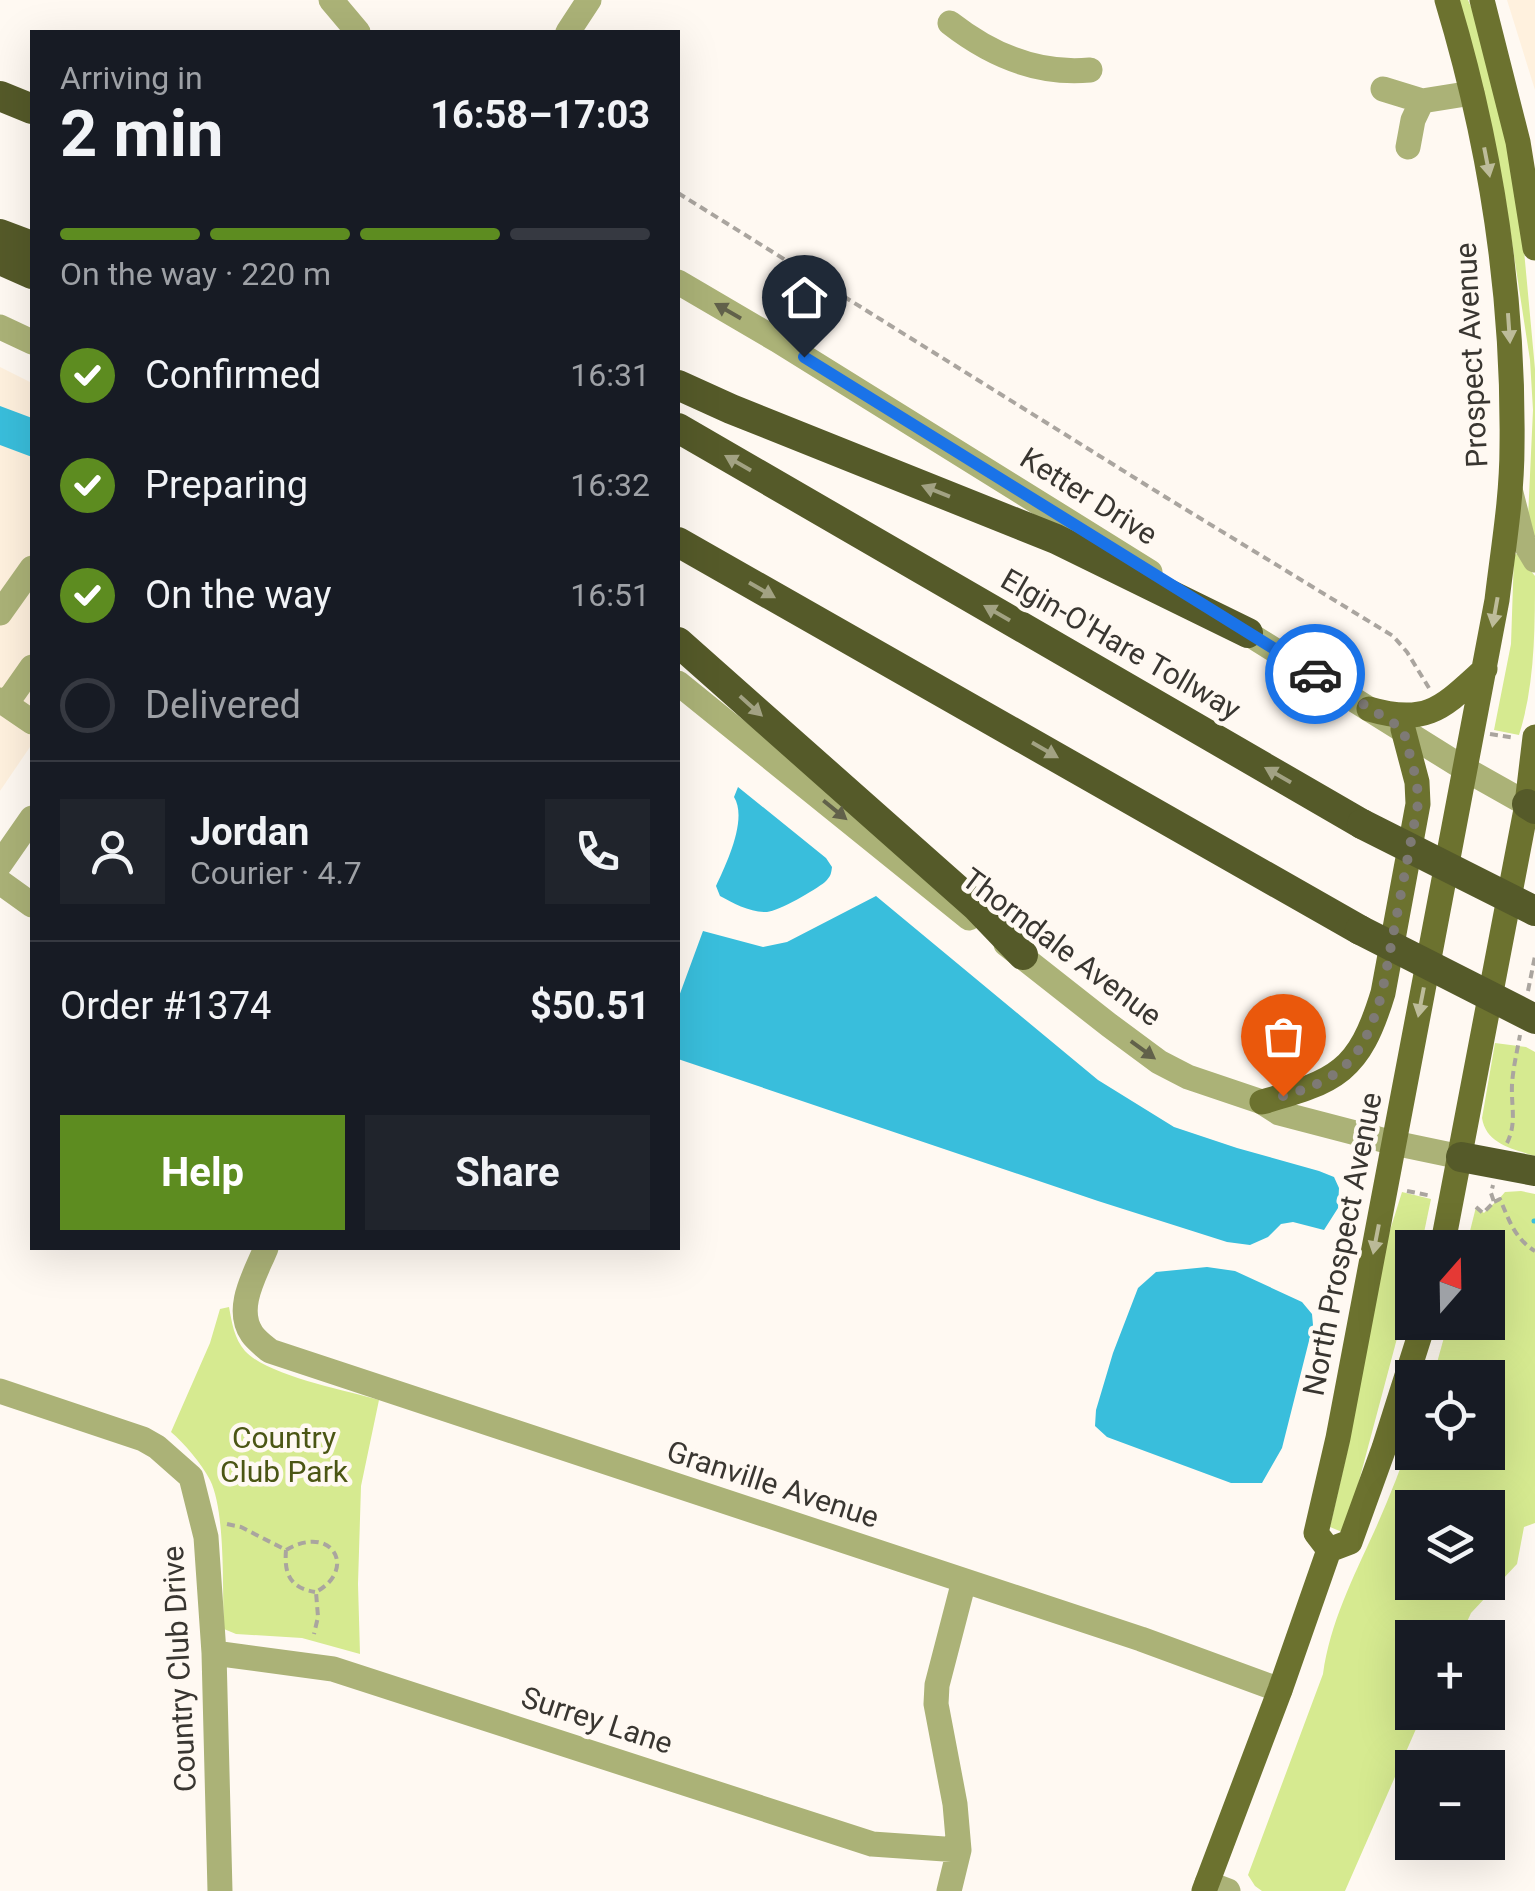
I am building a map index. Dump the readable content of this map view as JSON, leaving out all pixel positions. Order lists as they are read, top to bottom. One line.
{"streets":{"highway":["Elgin-O'Hare Tollway"],"main road":["Prospect Avenue","North Prospect Avenue"],"street":["Ketter Drive","Thorndale Avenue","Granville Avenue","Country Club Drive","Surrey Lane"]},"crossings":[["Prospect Avenue","Ketter Drive"],["Prospect Avenue","North Prospect Avenue"],["Ketter Drive","North Prospect Avenue"],["Thorndale Avenue","North Prospect Avenue"],["North Prospect Avenue","Granville Avenue"],["Country Club Drive","Surrey Lane"]],"one_way":["Prospect Avenue","Ketter Drive","Thorndale Avenue"],"parks":["Country Club Park"],"north":"top","page":{"heading":["2 min","Arriving in","16:58–17:03"],"panel":["Jordan","Courier · 4.7","Order #1374","$50.51"],"bar":"On the way · 220 m","list":[["Confirmed","16:31"],["Preparing","16:32"],["On the way","16:51"],"Delivered"],"buttons":["Help","Share"],"map_buttons":["+","−"]}}
